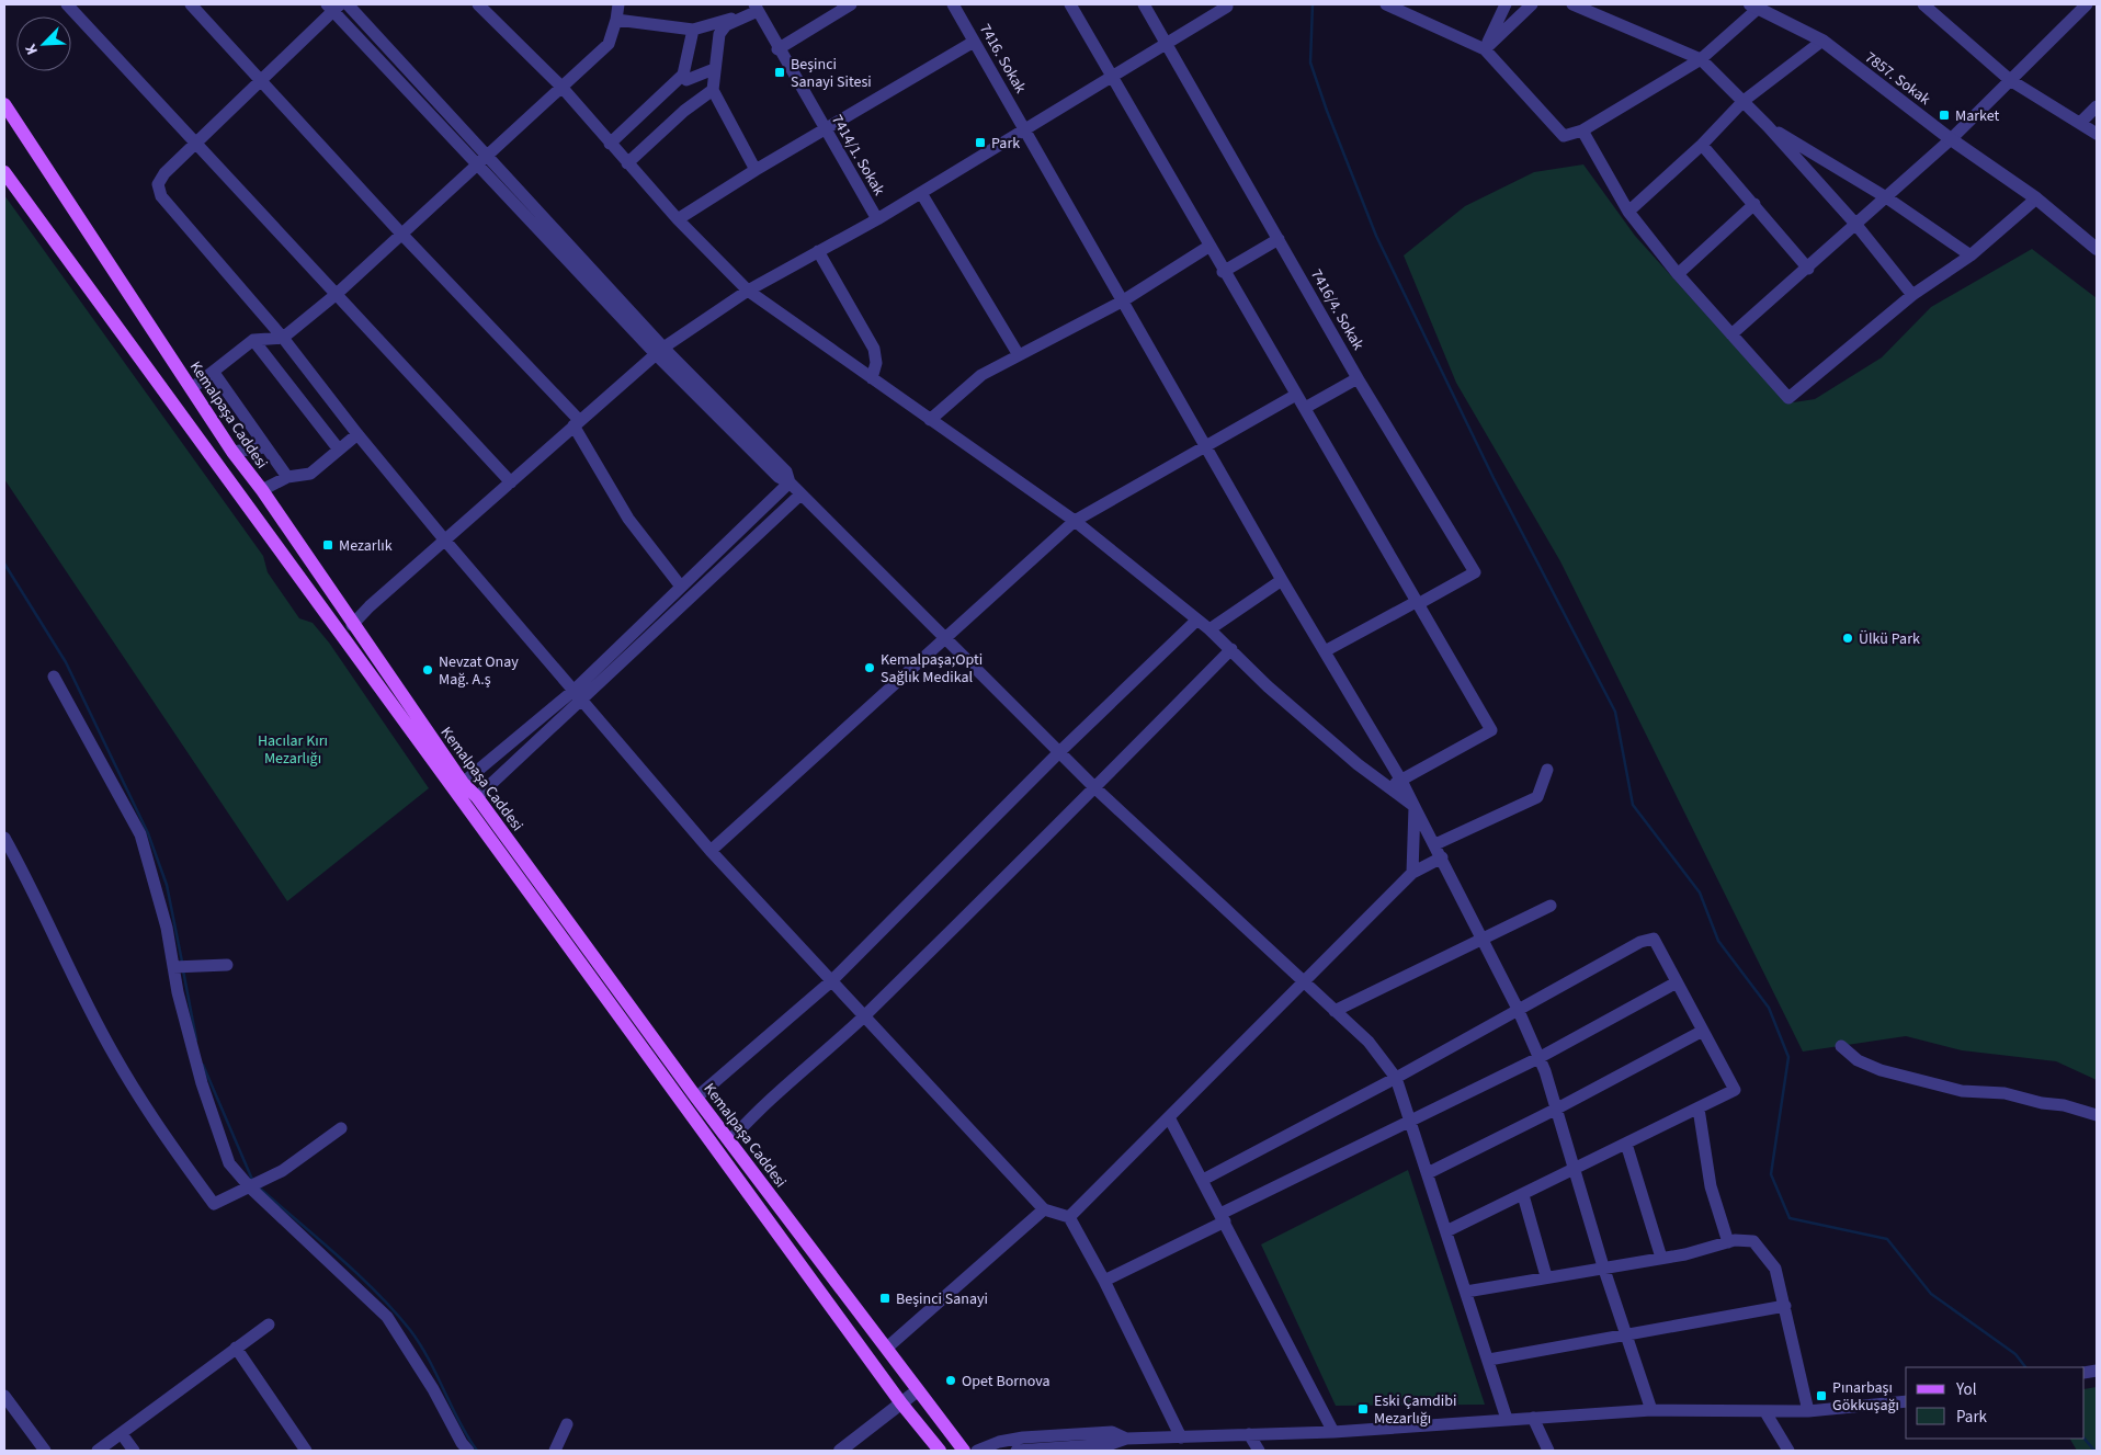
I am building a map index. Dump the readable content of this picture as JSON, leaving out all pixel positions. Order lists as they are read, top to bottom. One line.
{"streets":{"main road":["Kemalpaşa Caddesi"],"street":["7416. Sokak","7857. Sokak","7414/1. Sokak","7416/4. Sokak"]},"parks":["Hacılar Kırı Mezarlığı"],"places":{"transit":["Beşinci Sanayi Sitesi","Market","Park","Mezarlık","Beşinci Sanayi","Pınarbaşı Gökkuşağı","Eski Çamdibi Mezarlığı"],"other":["Ülkü Park","Kemalpaşa;Opti Sağlık Medikal","Nevzat Onay Mağ. A.ş","Opet Bornova"]},"legend":["Yol","Park"],"north":"bottom left"}
